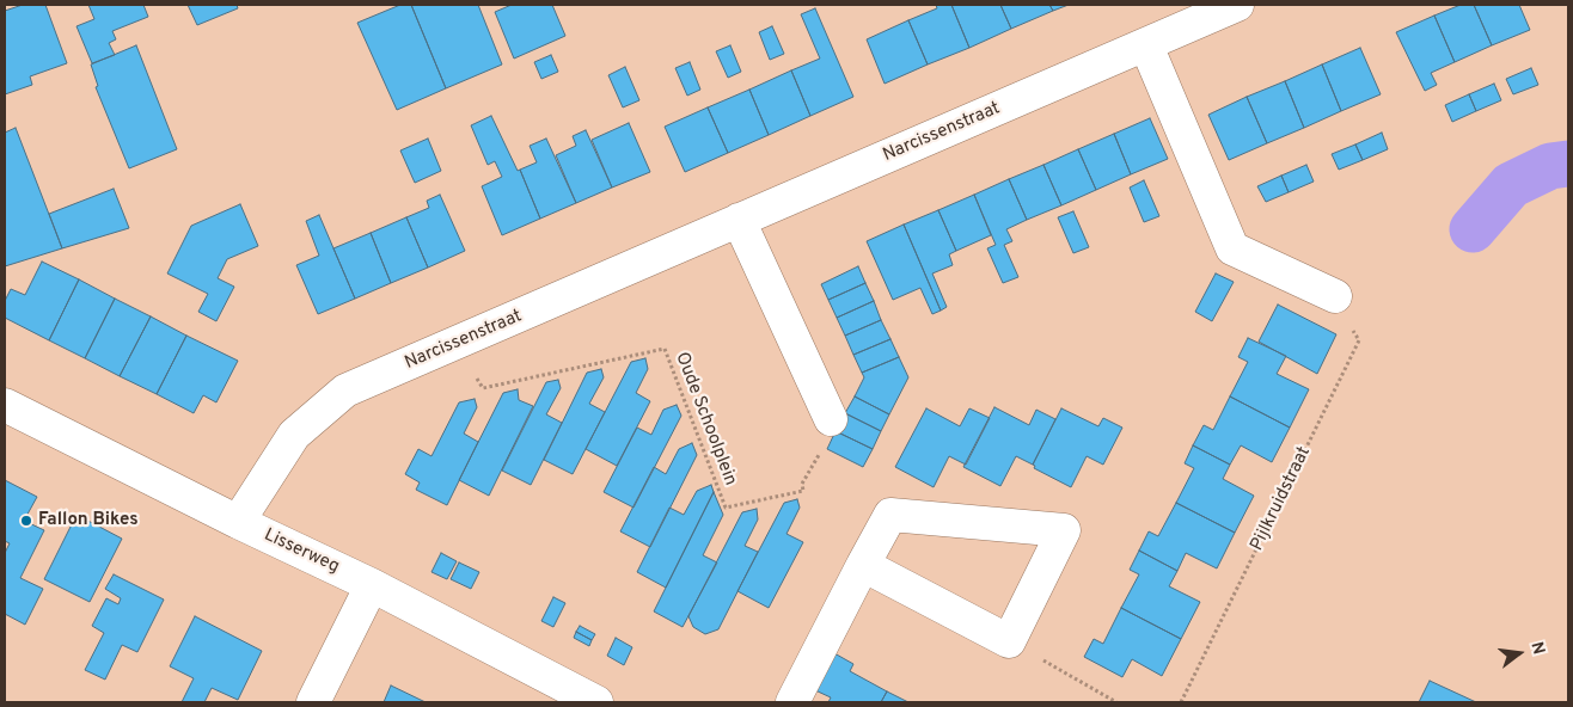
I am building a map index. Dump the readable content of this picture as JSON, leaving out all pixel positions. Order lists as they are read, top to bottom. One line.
{"streets":{"street":["Narcissenstraat","Lisserweg"],"path":["Oude Schoolplein","Pijlkruidstraat"]},"crossings":[["Narcissenstraat","Oude Schoolplein"],["Narcissenstraat","Lisserweg"]],"places":["Fallon Bikes"],"north":"right"}
